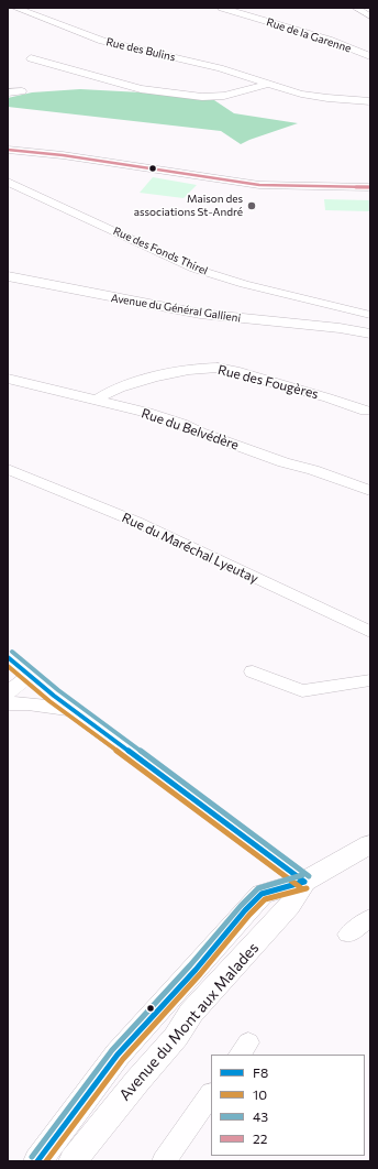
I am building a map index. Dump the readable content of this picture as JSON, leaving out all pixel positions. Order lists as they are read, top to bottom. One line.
{"streets":{"street":["Rue de la Garenne","Rue des Bulins","Rue des Fonds Thirel","Avenue du Général Gallieni","Rue des Fougères","Rue du Belvédère","Rue du Maréchal Lyeutay","Avenue du Mont aux Malades"]},"crossings":[["Rue des Fougères","Rue du Belvédère"]],"places":["Maison des associations St-André"],"lines":["transit line 22","transit line 43","transit line F8","transit line 10"],"legend":["F8","10","43","22"]}
